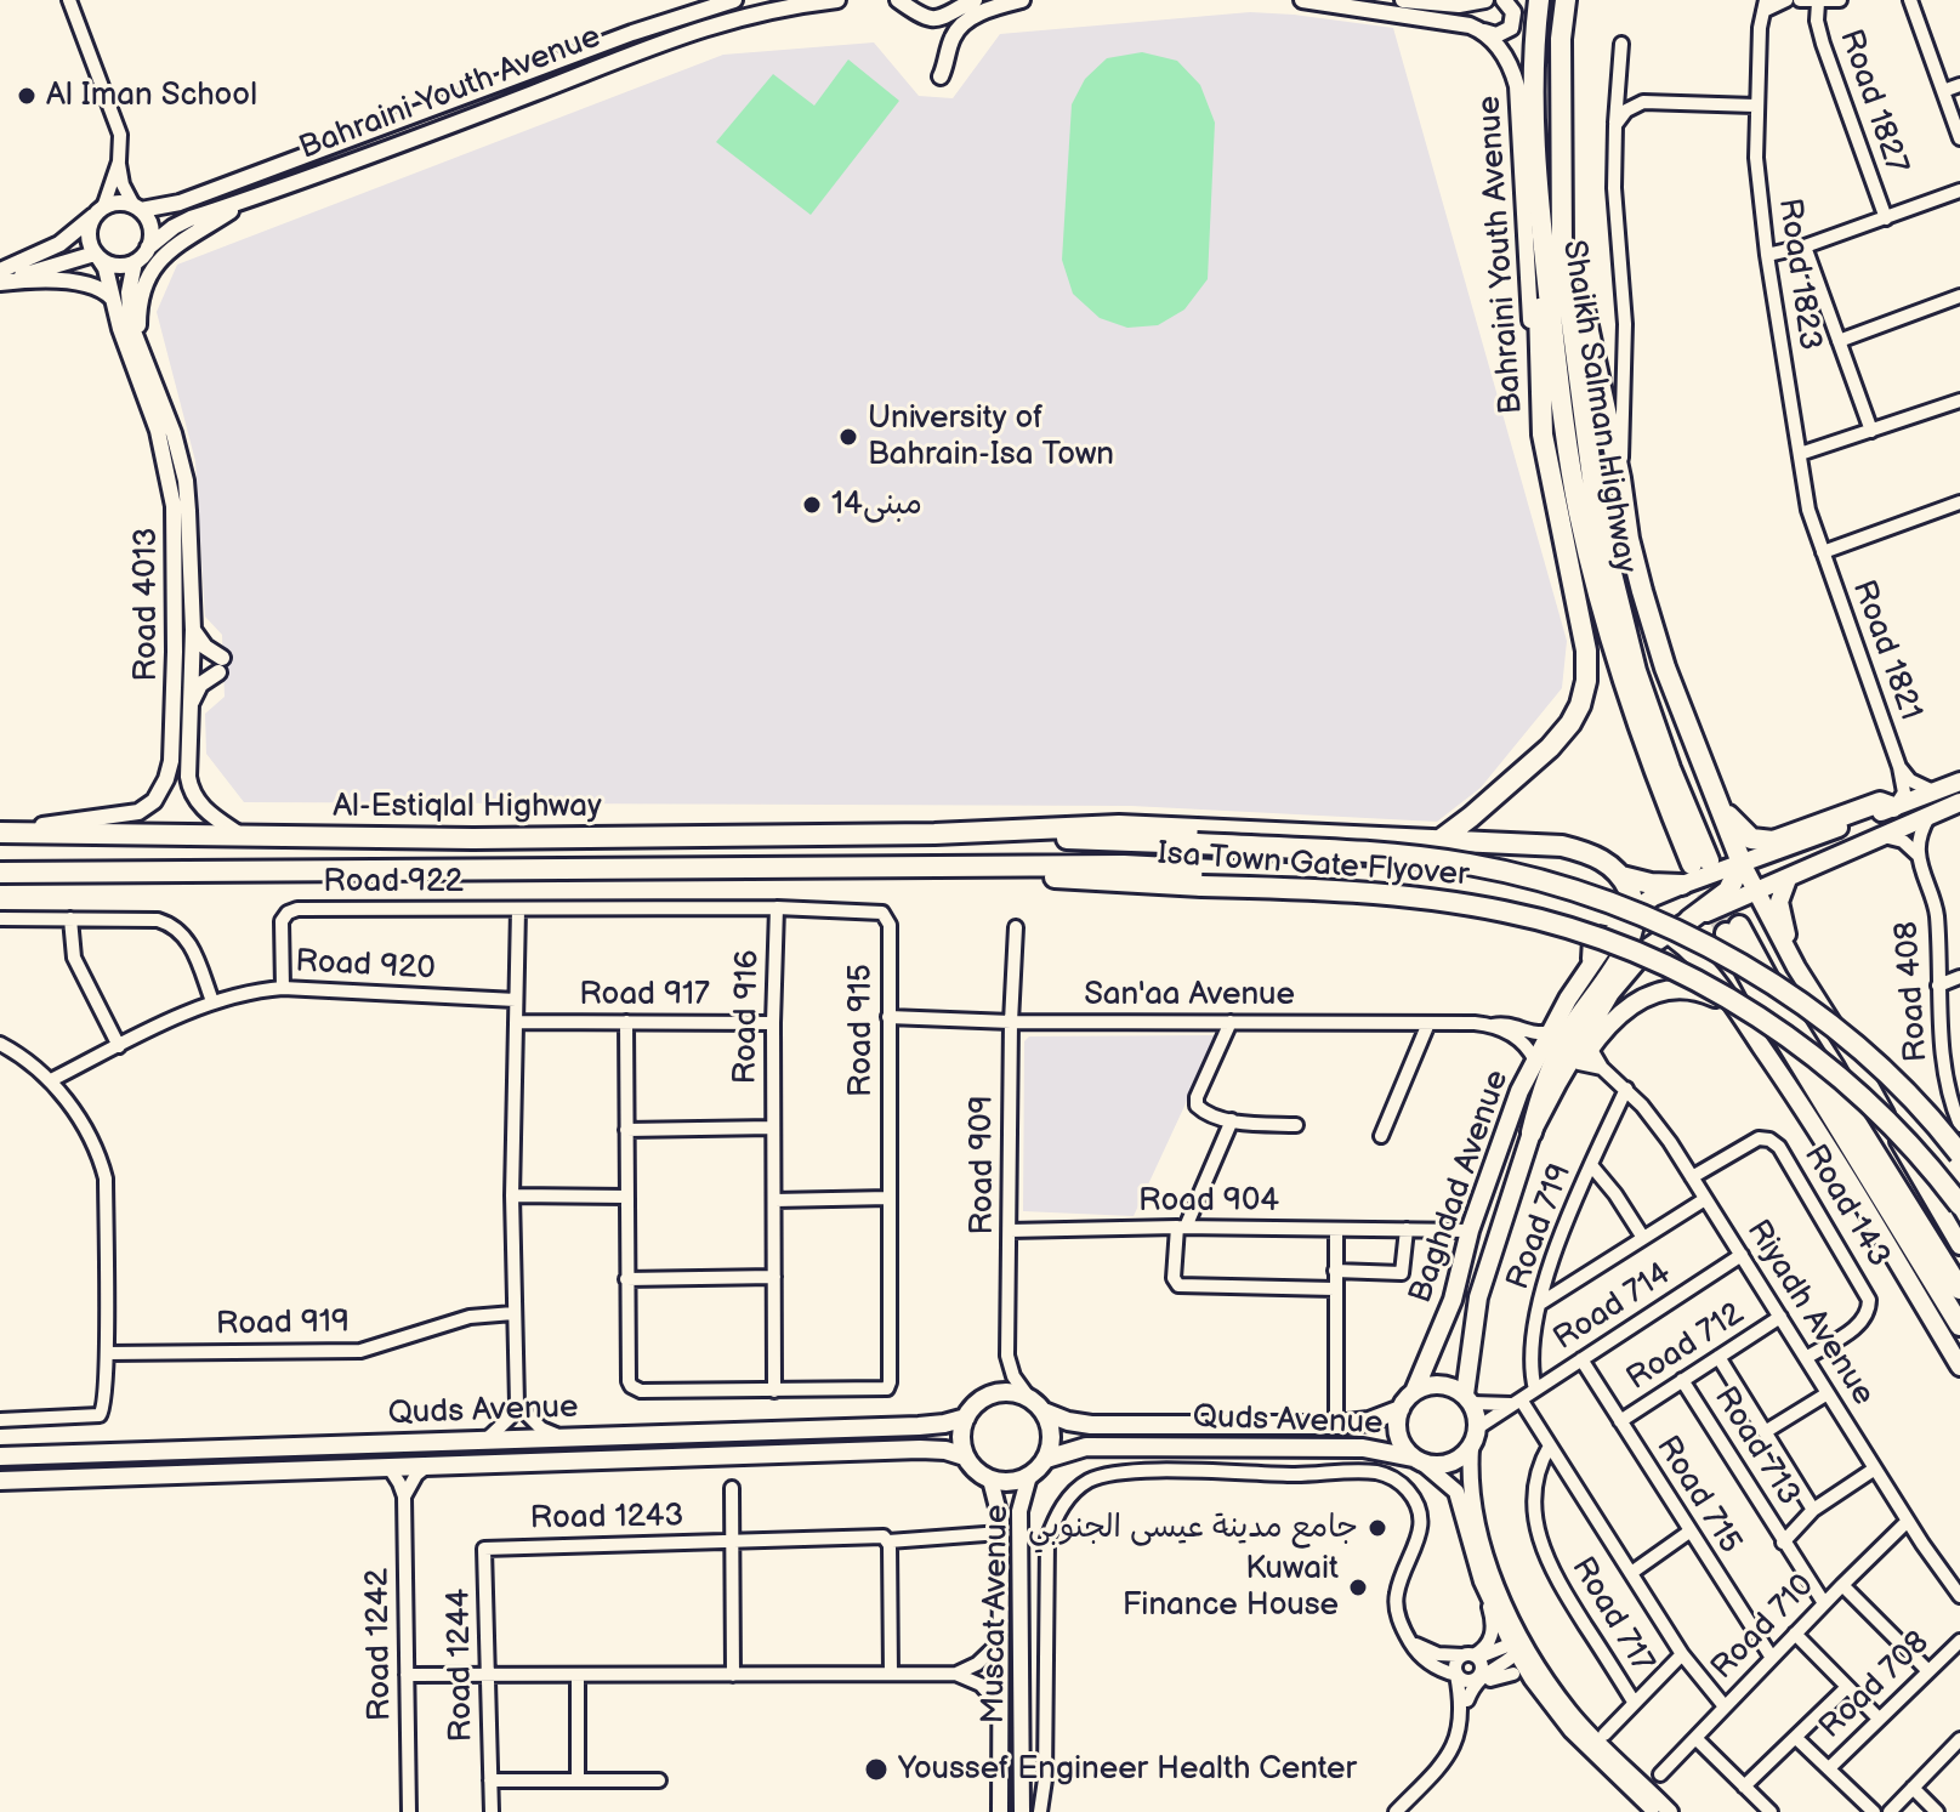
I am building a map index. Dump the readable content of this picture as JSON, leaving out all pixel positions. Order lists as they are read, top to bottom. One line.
{"streets":{"main road":["Shaikh Salman Highway","Al-Estiqlal Highway","Isa Town Gate Flyover","Baghdad Avenue","Quds Avenue"],"street":["Bahraini Youth Avenue","Road 1827","Road 1823","Road 4013","Road 1821","Road 922","Road 920","Road 408","Road 917","San'aa Avenue","Road 916","Road 915","Road 909","Road 904","Road 143","Road 719","Road 714","Riyadh Avenue","Road 919","Road 712","Road 713","Road 715","Road 1243","Muscat Avenue","Road 717","Road 710","Road 1242","Road 1244","Road 708"]},"crossings":[["Bahraini Youth Avenue","Road 4013"],["Road 1823","Road 1821"],["Shaikh Salman Highway","Baghdad Avenue"],["Road 4013","Al-Estiqlal Highway"],["Road 1821","Baghdad Avenue"],["Al-Estiqlal Highway","Isa Town Gate Flyover"],["Road 922","Road 920"],["Road 922","Road 915"],["Road 408","Baghdad Avenue"],["Road 917","Road 916"],["Road 917","Road 915"],["San'aa Avenue","Road 915"],["San'aa Avenue","Road 909"],["San'aa Avenue","Baghdad Avenue"],["Road 916","Road 915"],["Road 909","Road 904"],["Road 909","Quds Avenue"],["Road 909","Muscat Avenue"],["Baghdad Avenue","Road 904"],["Baghdad Avenue","Road 714"],["Baghdad Avenue","Quds Avenue"],["Road 143","Riyadh Avenue"],["Road 719","Road 714"],["Road 719","Riyadh Avenue"],["Road 714","Riyadh Avenue"],["Road 714","Quds Avenue"],["Road 714","Road 715"],["Road 714","Road 717"],["Riyadh Avenue","Road 712"],["Riyadh Avenue","Road 713"],["Riyadh Avenue","Road 710"],["Road 712","Road 713"],["Road 712","Road 715"],["Quds Avenue","Muscat Avenue"],["Quds Avenue","Road 1242"],["Road 713","Road 710"],["Road 715","Road 717"],["Road 715","Road 710"],["Road 1243","Muscat Avenue"],["Road 1243","Road 1244"],["Road 717","Road 710"]],"places":["Al Iman School","University of Bahrain-Isa Town","مبنى14","جامع مدينة عيسى الجنوبي","Kuwait Finance House","Youssef Engineer Health Center"]}
